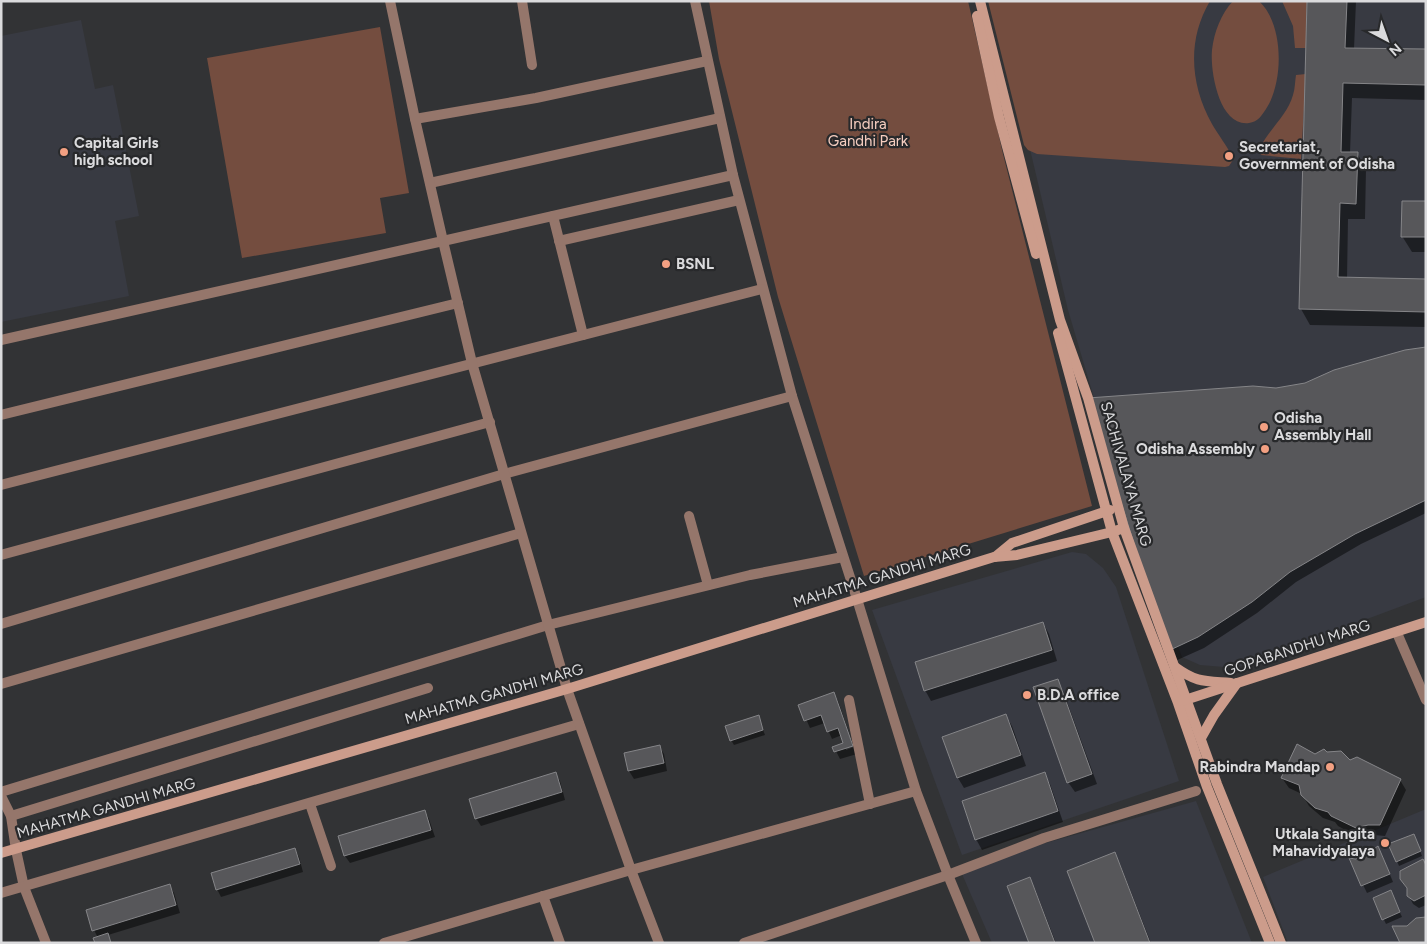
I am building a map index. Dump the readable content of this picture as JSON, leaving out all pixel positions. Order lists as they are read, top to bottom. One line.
{"streets":{"street":["SACHIVALAYA MARG","MAHATMA GANDHI MARG","GOPABANDHU MARG"]},"crossings":[["SACHIVALAYA MARG","MAHATMA GANDHI MARG"],["SACHIVALAYA MARG","GOPABANDHU MARG"]],"parks":["Indira Gandhi Park"],"places":["Capital Girls high school","Secretariat, Government of Odisha","BSNL","Odisha Assembly Hall","Odisha Assembly","B.D.A office","Rabindra Mandap","Utkala Sangita Mahavidyalaya"],"north":"bottom right"}
